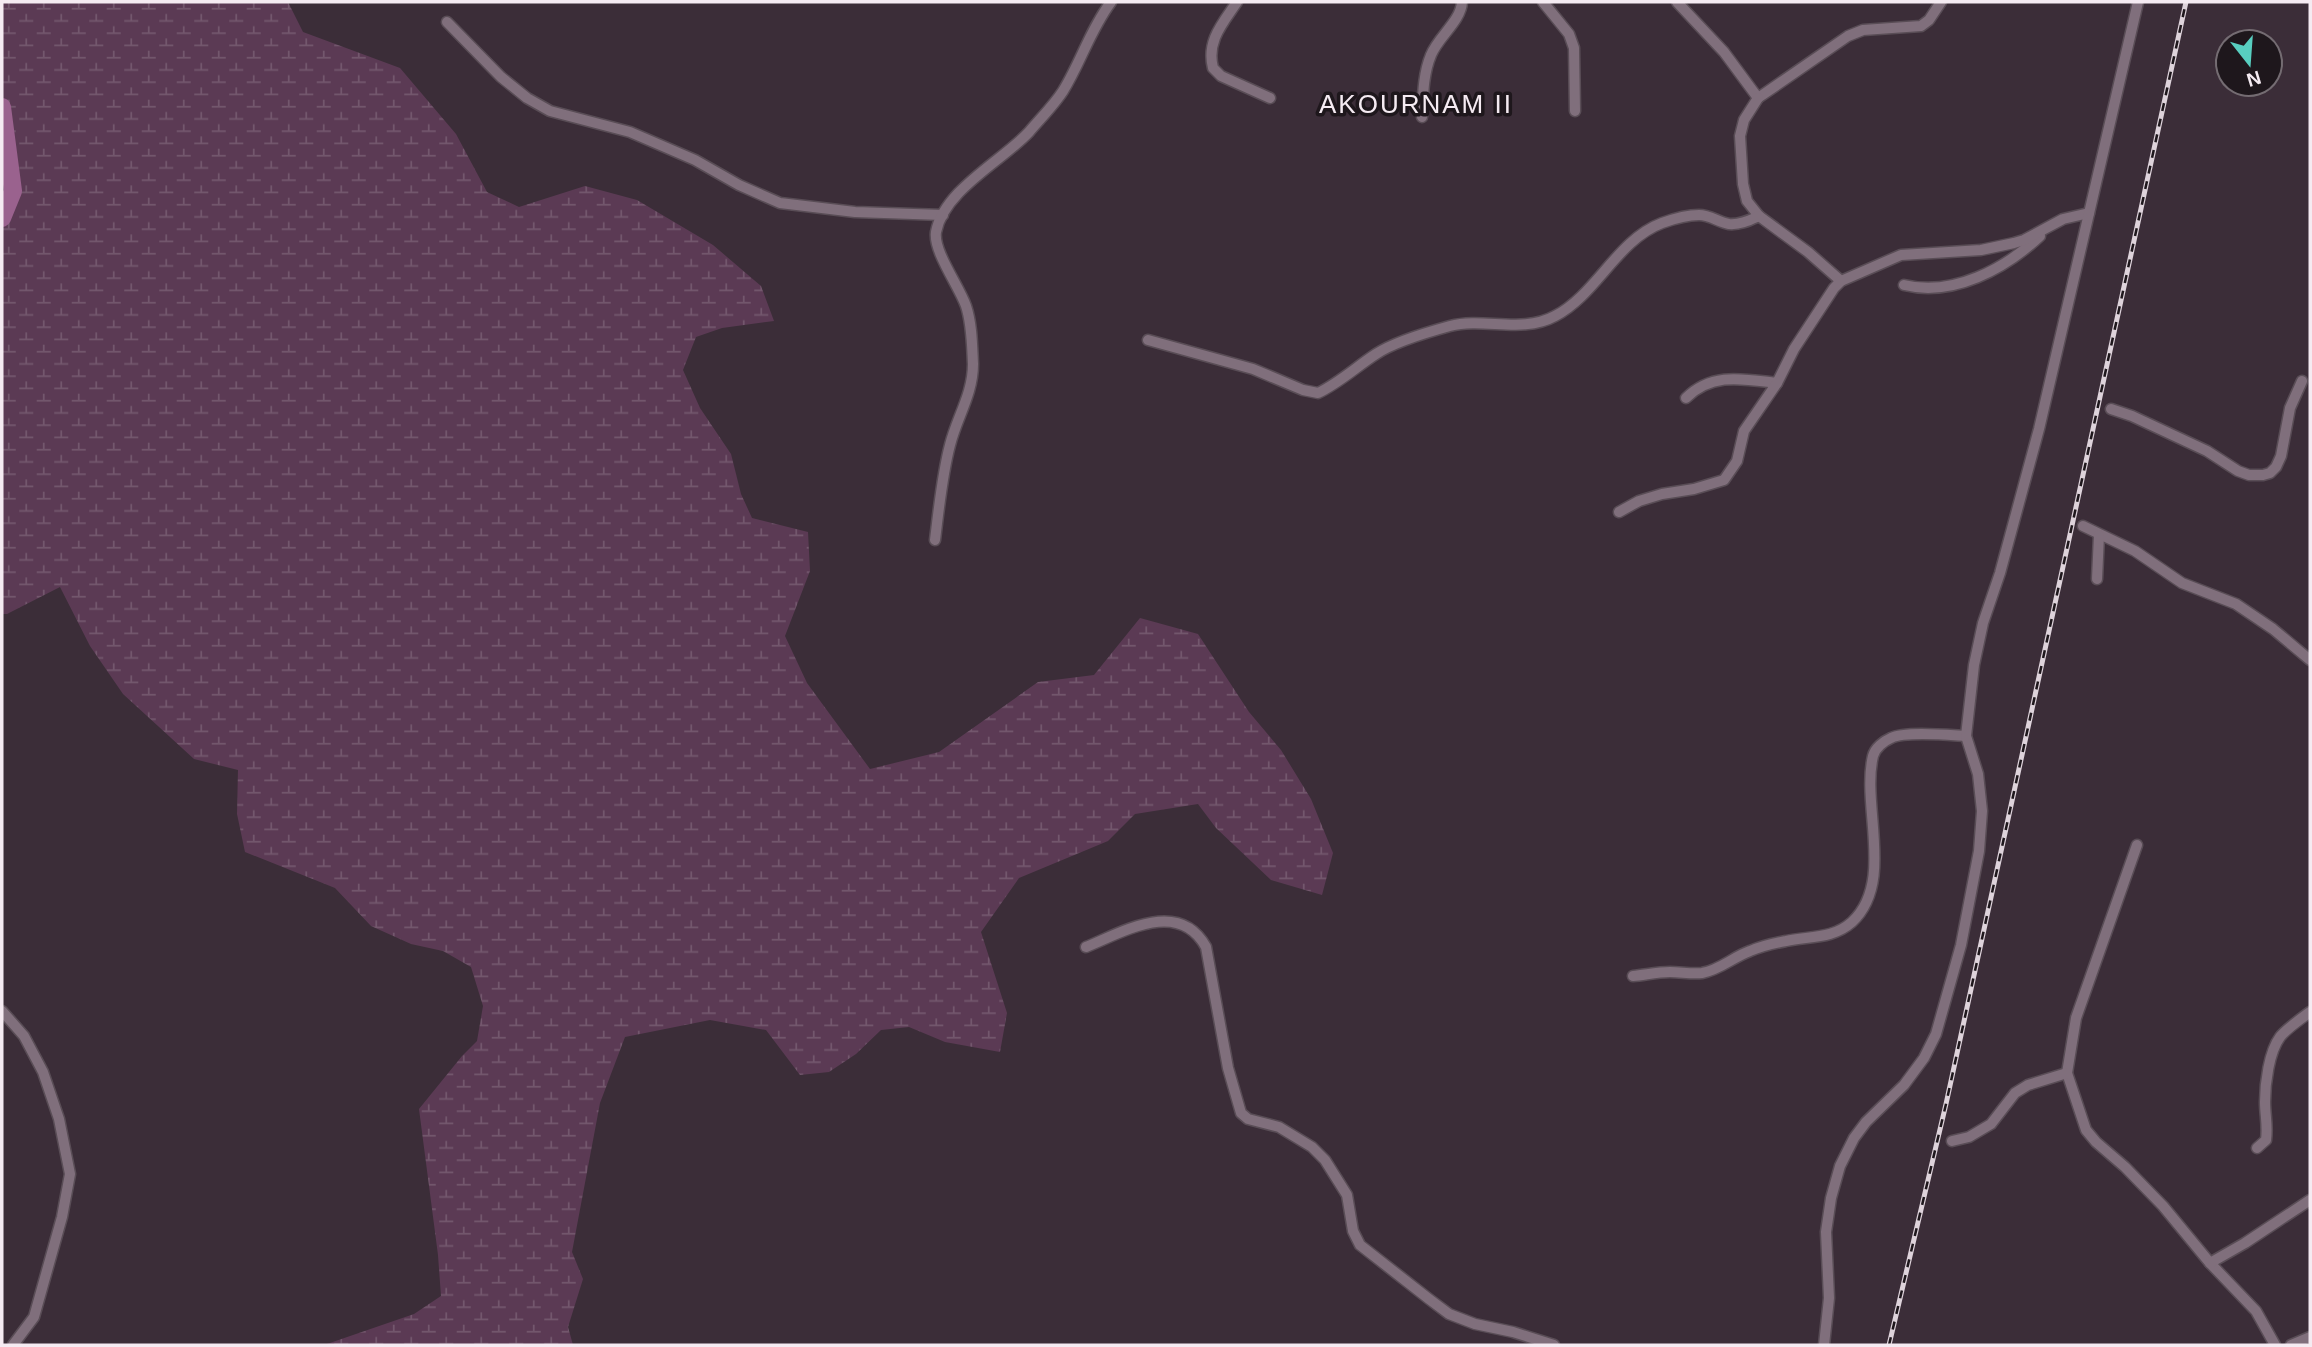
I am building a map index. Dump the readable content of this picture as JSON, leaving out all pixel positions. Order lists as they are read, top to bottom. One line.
{"districts":["AKOURNAM II"],"north":"bottom"}
